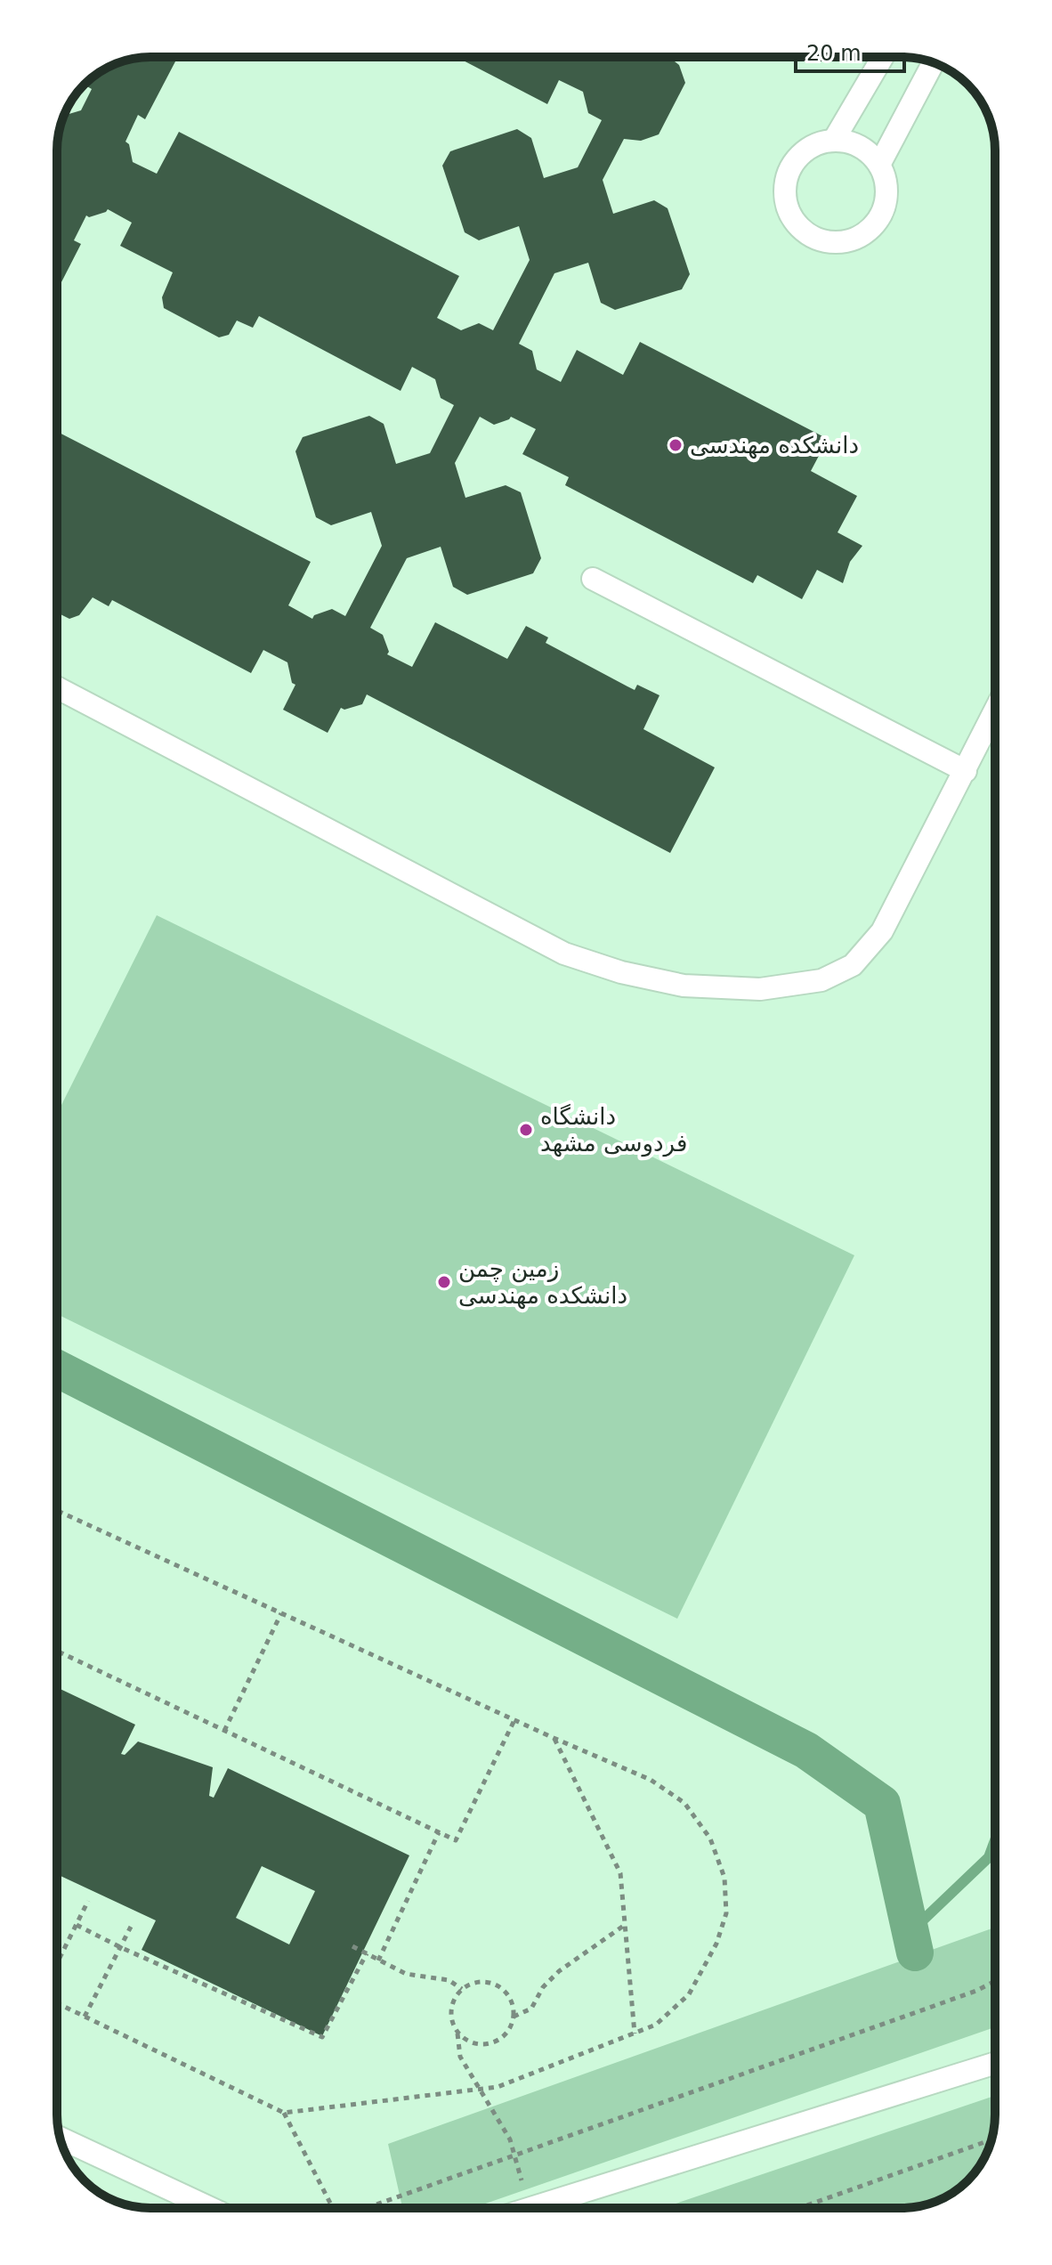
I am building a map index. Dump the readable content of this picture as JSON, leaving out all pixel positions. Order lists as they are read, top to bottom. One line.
{"places":["دانشکده مهندسی","دانشگاه فردوسی مشهد","زمین چمن دانشکده مهندسی"],"scale_bar":"20 m"}
